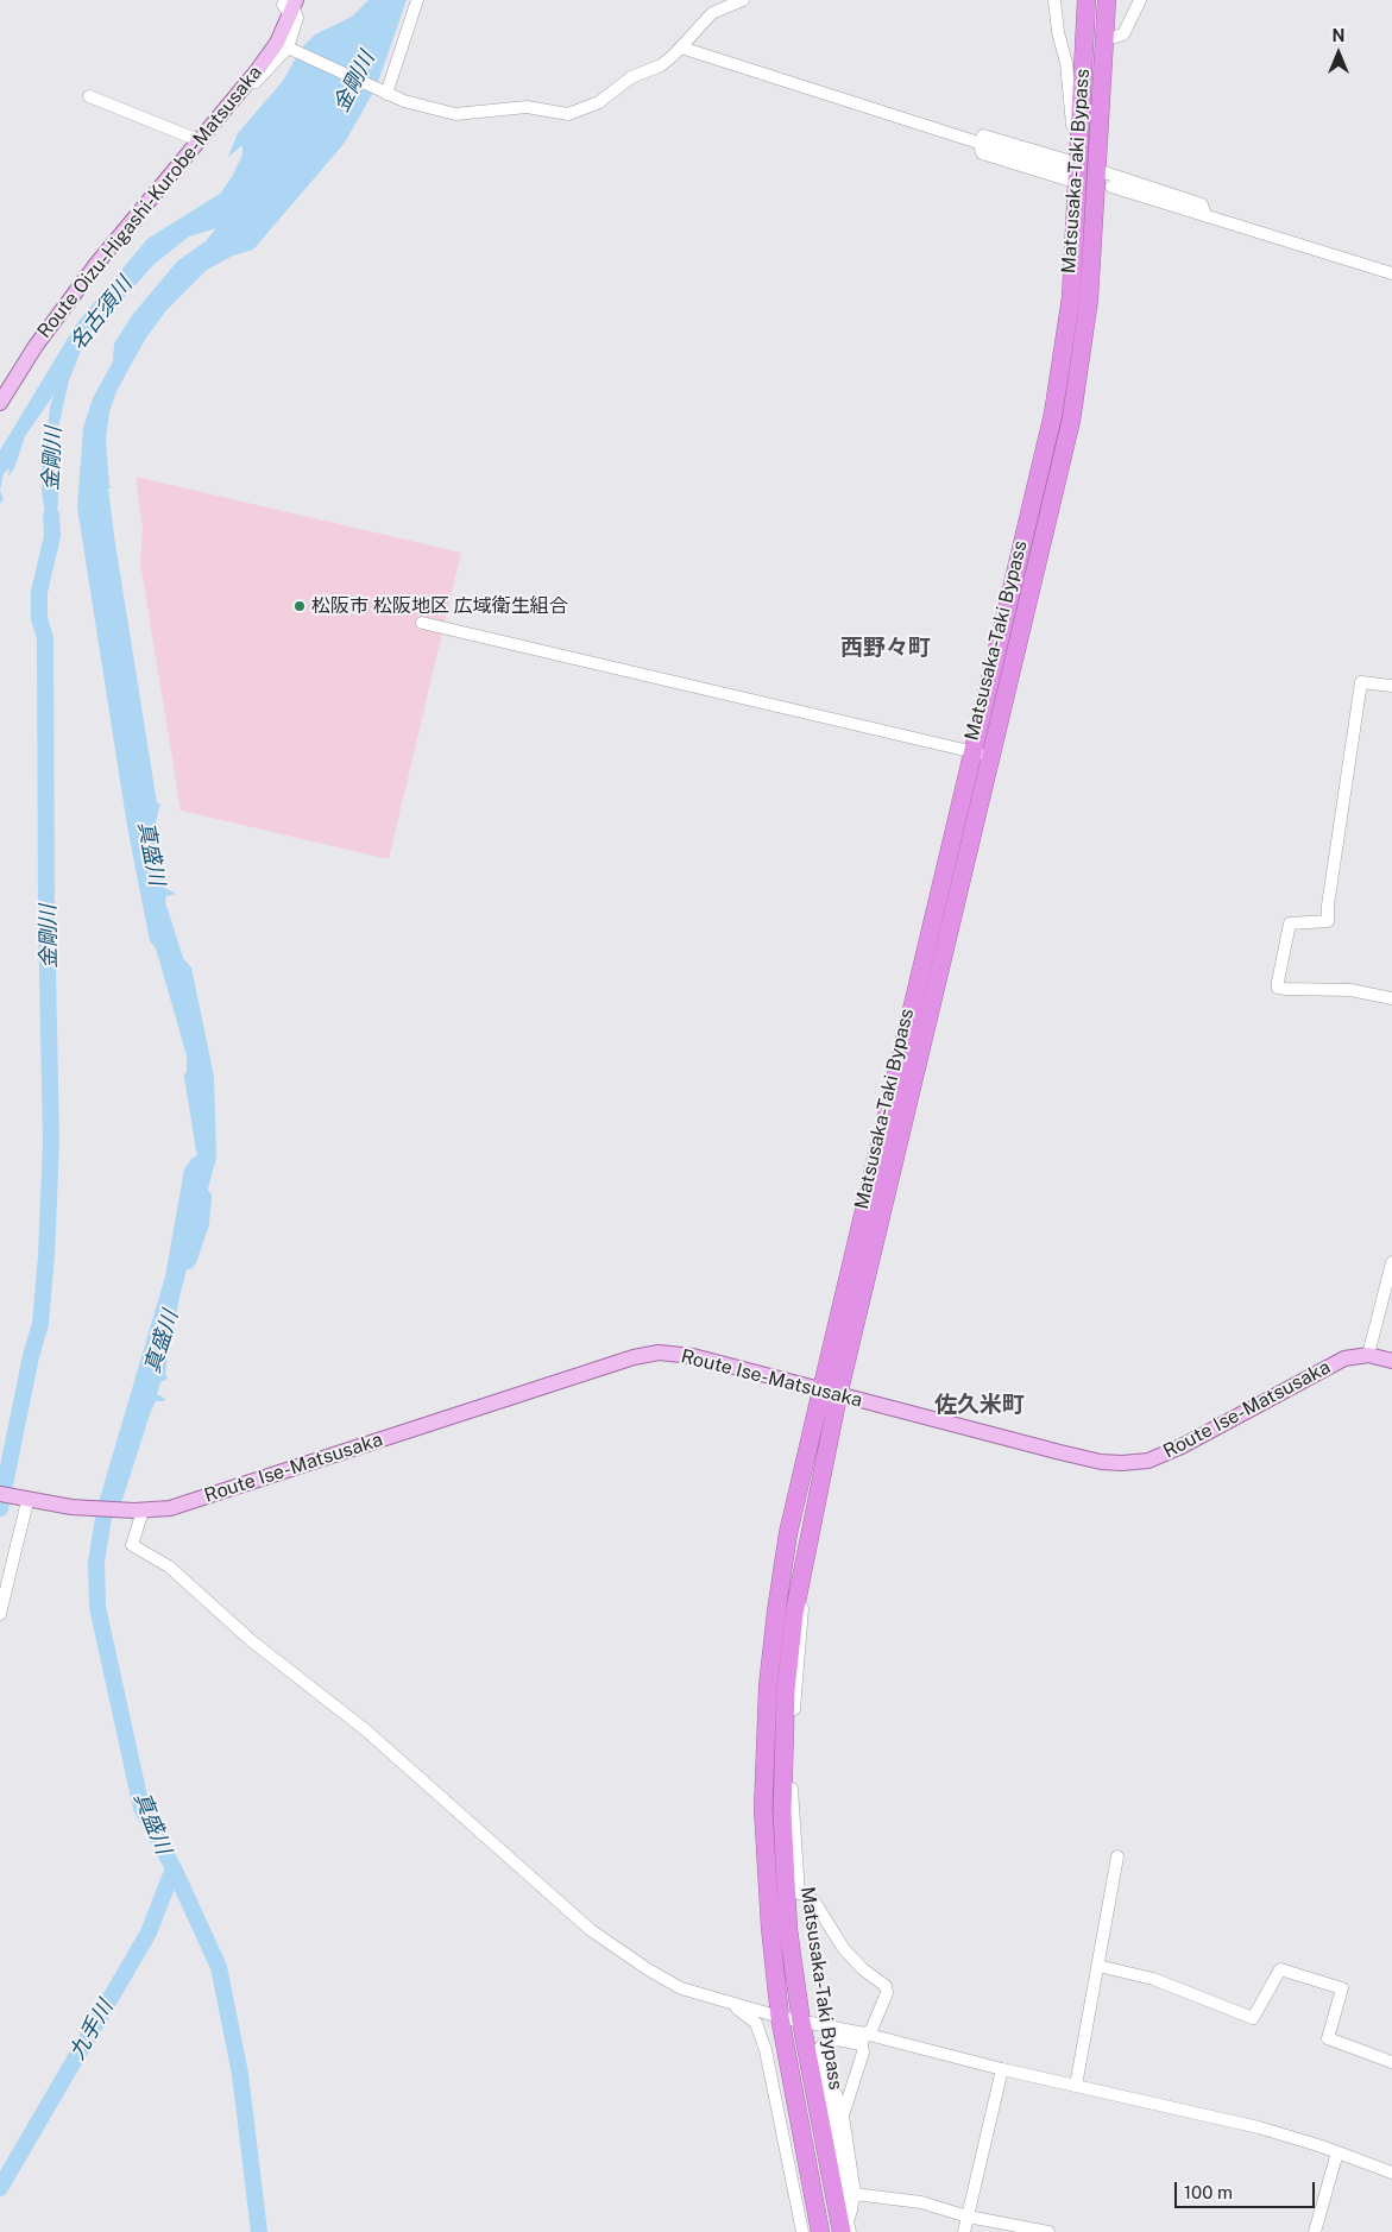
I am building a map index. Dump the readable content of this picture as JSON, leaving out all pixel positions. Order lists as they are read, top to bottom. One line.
{"streets":{"highway":["Matsusaka-Taki Bypass"],"main road":["Route Oizu-Higashi-Kurobe-Matsusaka","Route Ise-Matsusaka"]},"crossings":[["Matsusaka-Taki Bypass","Route Ise-Matsusaka"]],"districts":["西野々町","佐久米町"],"water":["金剛川","名古須川","真盛川","九手川"],"places":["松阪市 松阪地区 広域衛生組合"],"scale_bar":"100 m","north":"top"}
